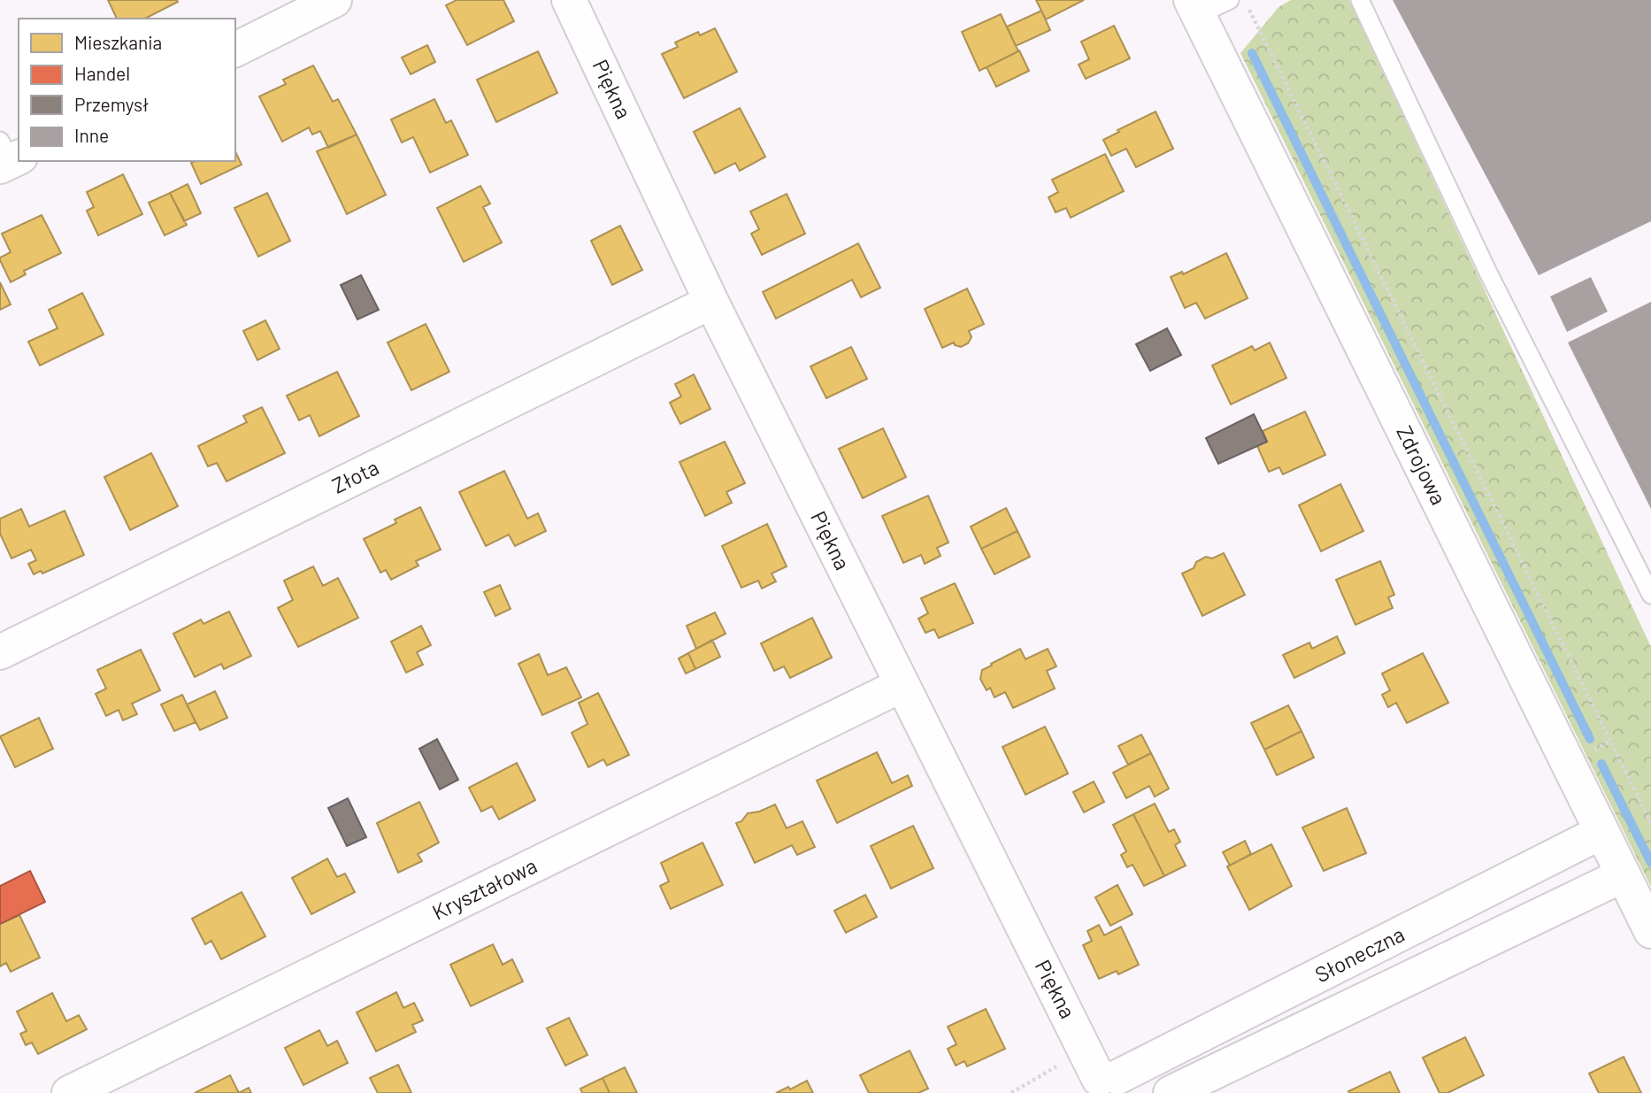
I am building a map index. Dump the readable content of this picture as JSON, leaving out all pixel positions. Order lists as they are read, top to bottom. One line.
{"streets":{"street":["Piękna","Zdrojowa","Złota","Kryształowa","Słoneczna"]},"crossings":[["Piękna","Złota"],["Piękna","Kryształowa"],["Piękna","Słoneczna"],["Zdrojowa","Słoneczna"]],"legend":["Mieszkania","Handel","Przemysł","Inne"]}
